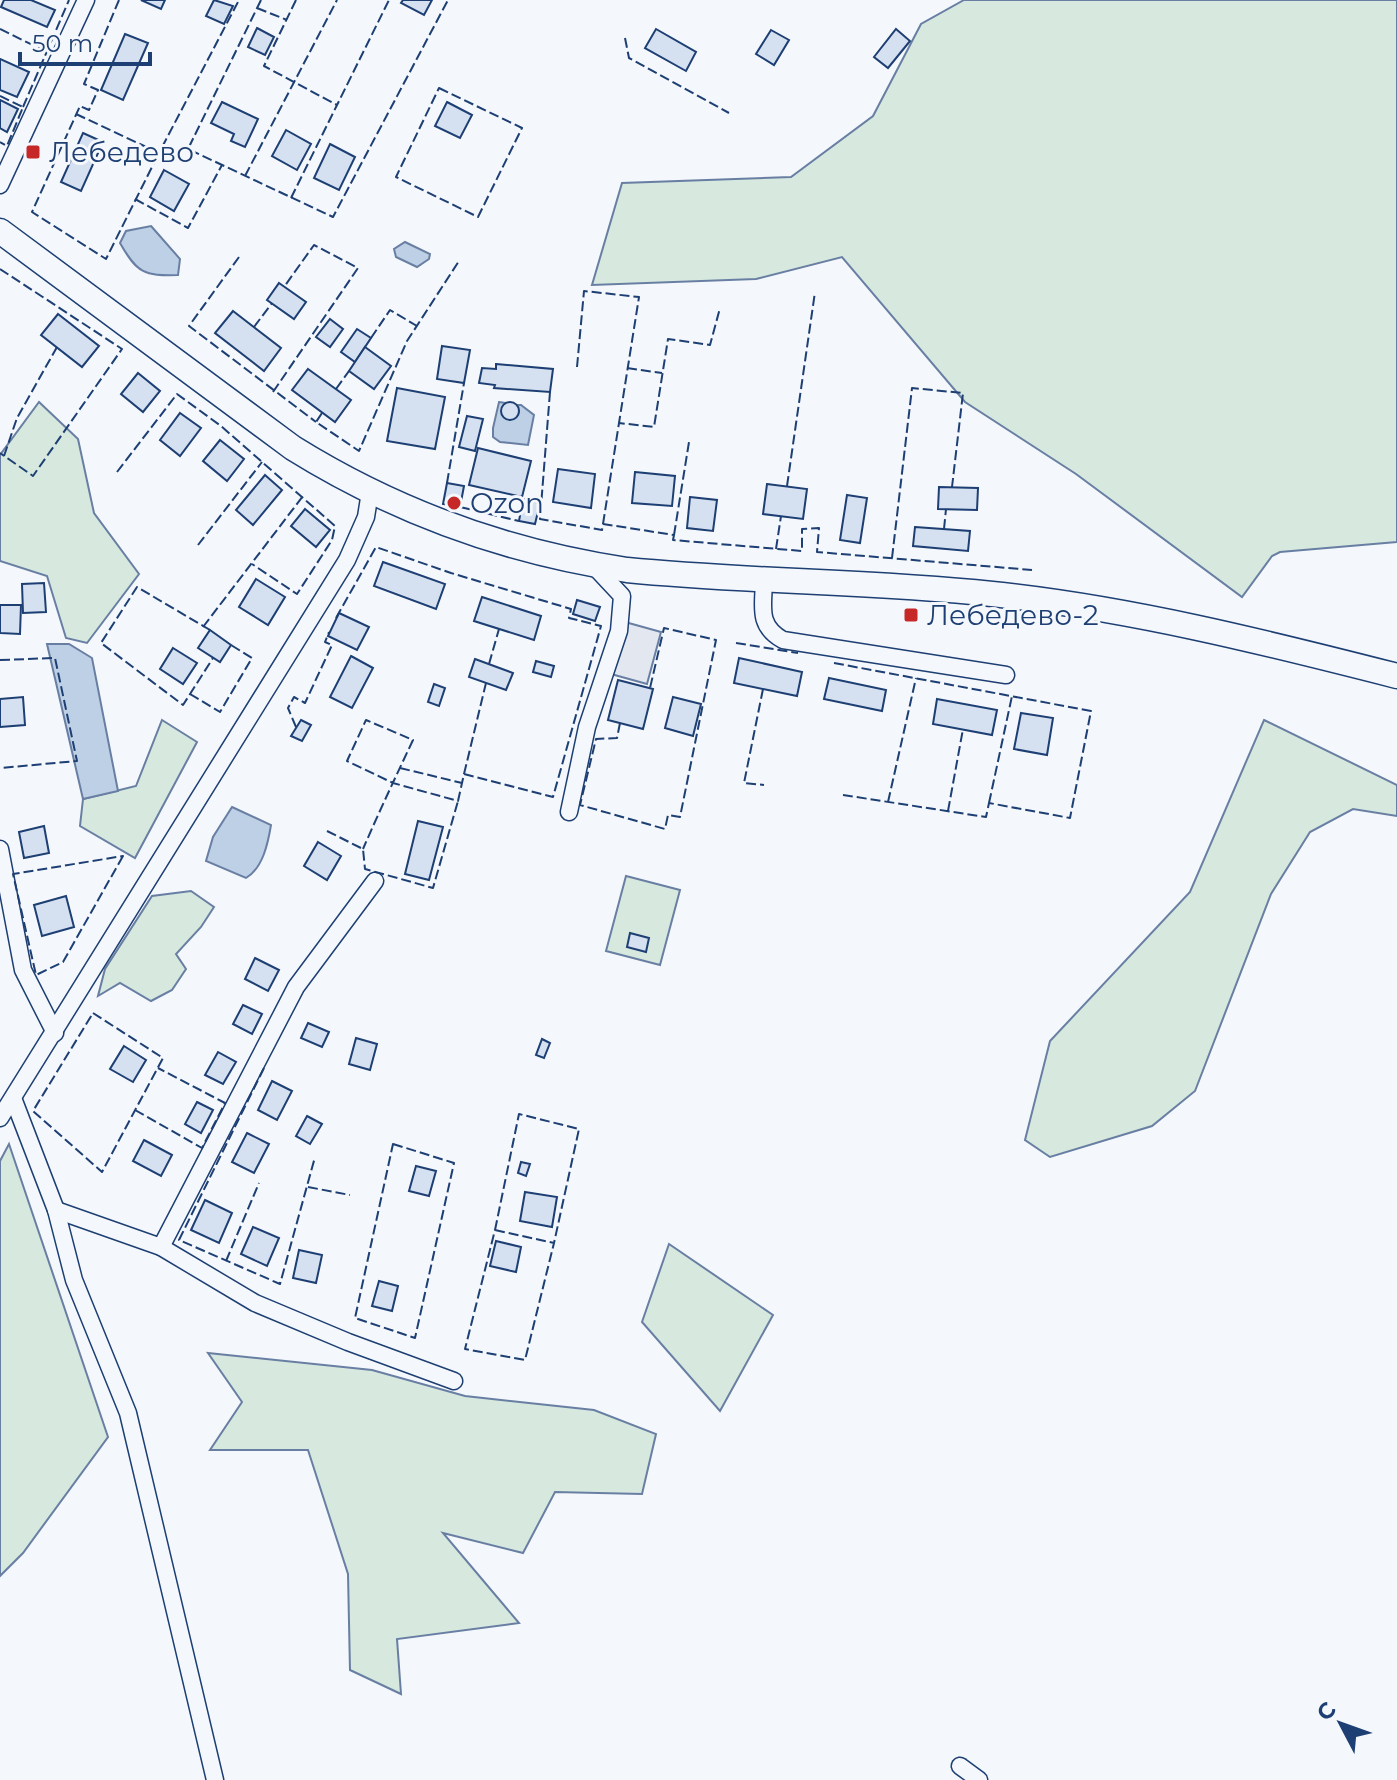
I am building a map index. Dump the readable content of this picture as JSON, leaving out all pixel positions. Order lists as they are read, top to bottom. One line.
{"places":{"transit":["Лебедево","Лебедево-2"],"other":["Ozon"]},"scale_bar":"50 m","north":"top left"}
